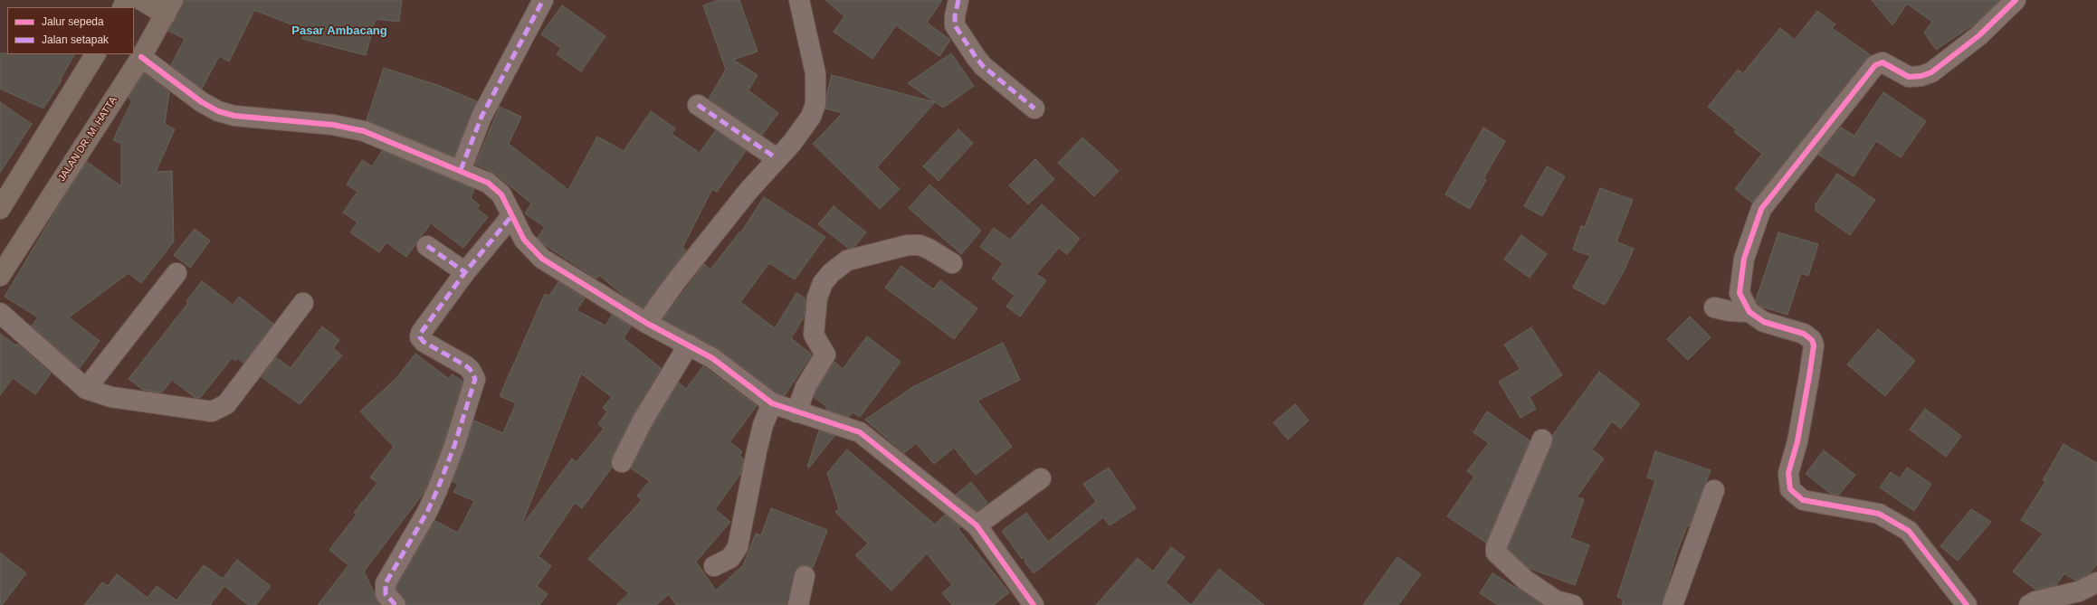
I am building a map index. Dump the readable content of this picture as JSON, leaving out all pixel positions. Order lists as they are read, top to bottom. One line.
{"streets":{"main road":["JALAN DR. M. HATTA"]},"districts":["Pasar Ambacang"],"legend":["Jalur sepeda","Jalan setapak"]}
